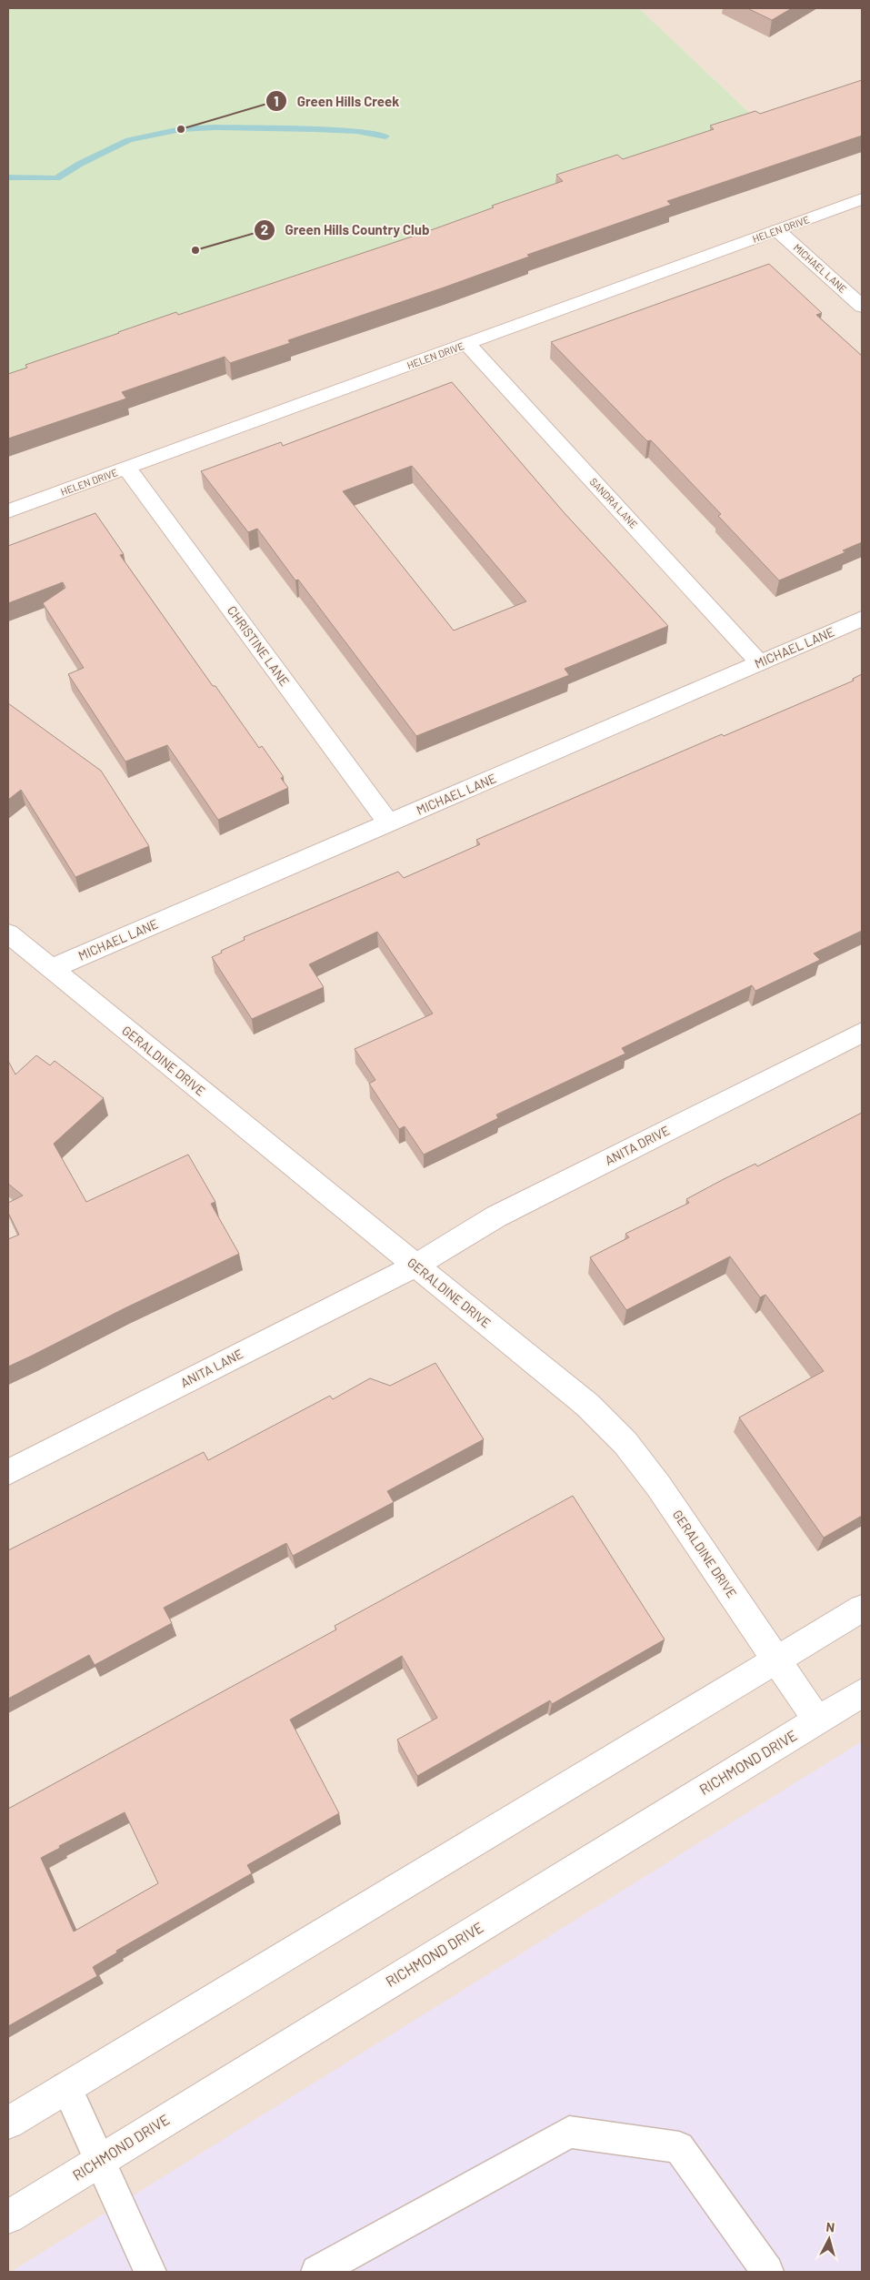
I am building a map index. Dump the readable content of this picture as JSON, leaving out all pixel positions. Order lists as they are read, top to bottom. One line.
{"streets":{"street":["HELEN DRIVE","MICHAEL LANE","SANDRA LANE","CHRISTINE LANE","GERALDINE DRIVE","ANITA DRIVE","ANITA LANE","RICHMOND DRIVE"]},"crossings":[["HELEN DRIVE","MICHAEL LANE"],["HELEN DRIVE","SANDRA LANE"],["HELEN DRIVE","CHRISTINE LANE"],["MICHAEL LANE","SANDRA LANE"],["MICHAEL LANE","CHRISTINE LANE"],["MICHAEL LANE","GERALDINE DRIVE"],["GERALDINE DRIVE","ANITA DRIVE"],["GERALDINE DRIVE","ANITA LANE"],["GERALDINE DRIVE","RICHMOND DRIVE"],["ANITA DRIVE","ANITA LANE"]],"places":["Green Hills Creek","Green Hills Country Club"],"north":"top"}
